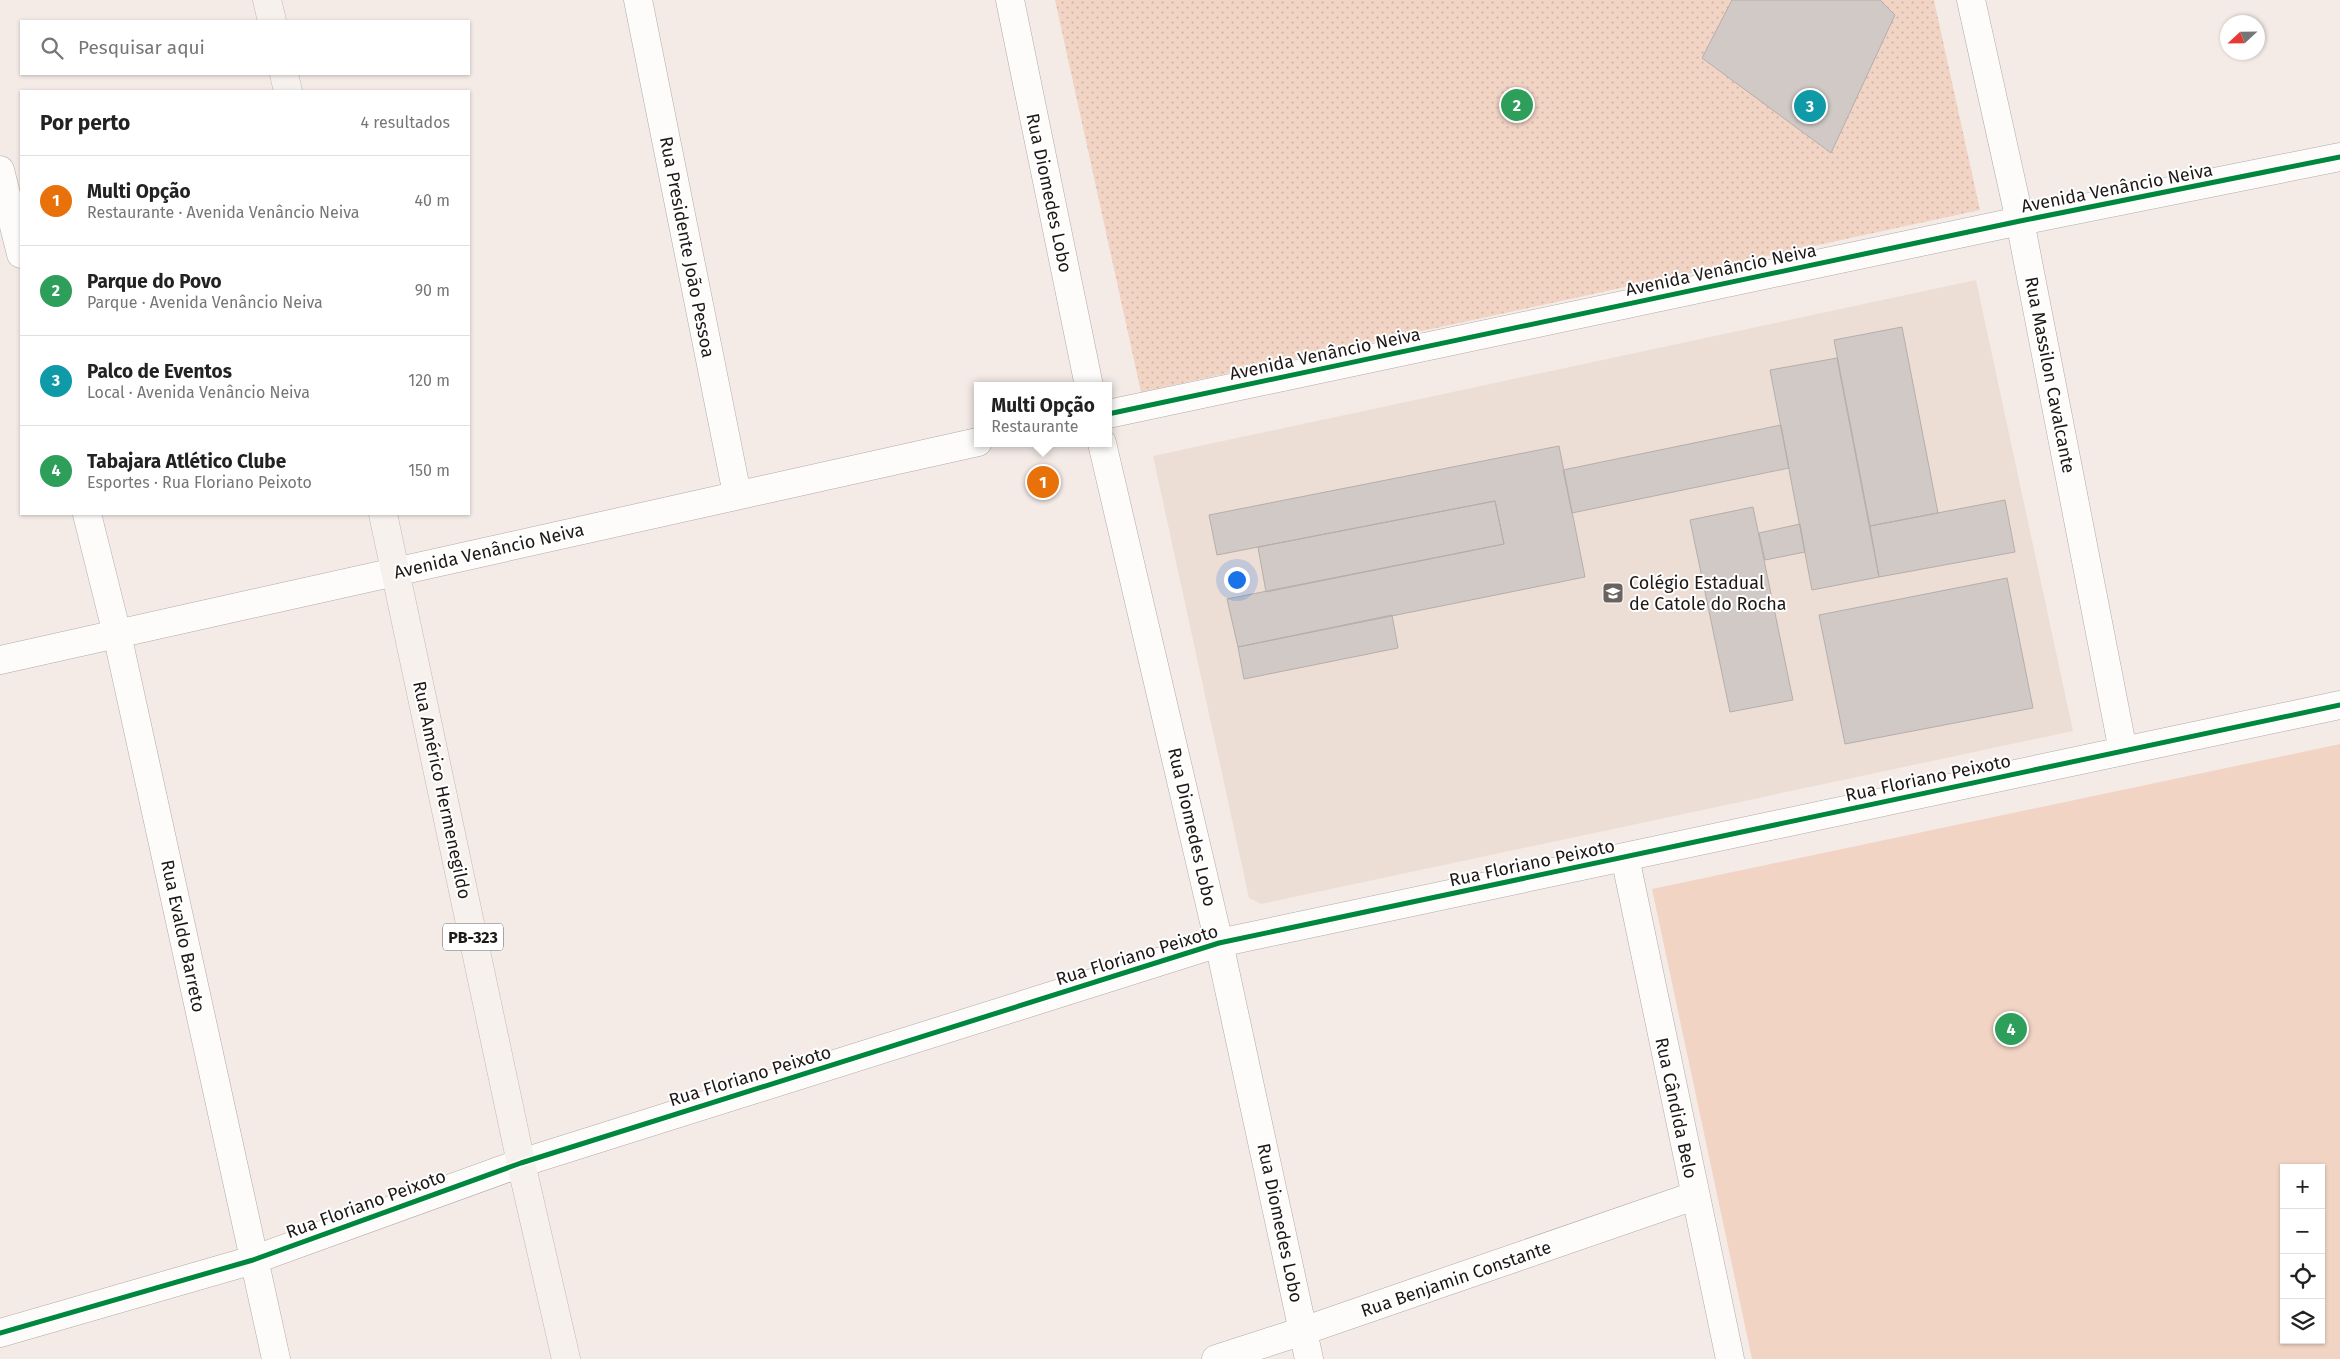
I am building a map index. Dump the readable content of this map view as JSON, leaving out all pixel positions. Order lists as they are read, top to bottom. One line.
{"streets":{"main road":["Rua Américo Hermenegildo","PB-323"],"street":["Avenida Venâncio Neiva","Rua Diomedes Lobo","Rua Presidente João Pessoa","Rua Massilon Cavalcante","Rua Floriano Peixoto","Rua Evaldo Barreto","Rua Cândida Belo","Rua Benjamin Constante"]},"crossings":[["Avenida Venâncio Neiva","Rua Presidente João Pessoa"],["Avenida Venâncio Neiva","Rua Massilon Cavalcante"],["Avenida Venâncio Neiva","Rua Américo Hermenegildo"],["Avenida Venâncio Neiva","Rua Evaldo Barreto"],["Rua Diomedes Lobo","Rua Floriano Peixoto"],["Rua Diomedes Lobo","Rua Benjamin Constante"],["Rua Massilon Cavalcante","Rua Floriano Peixoto"],["Rua Floriano Peixoto","Rua Américo Hermenegildo"],["Rua Floriano Peixoto","Rua Evaldo Barreto"],["Rua Floriano Peixoto","Rua Cândida Belo"],["Rua Cândida Belo","Rua Benjamin Constante"]],"places":{"school or university":["Colégio Estadual de Catole do Rocha"]},"north":"left","page":{"search":"Pesquisar aqui","pins":["2","3","1","4"],"heading":["Por perto","4 resultados"],"list":[{"mark":"1","name":"Multi Opção","note":"Restaurante · Avenida Venâncio Neiva","value":"40 m"},{"mark":"2","name":"Parque do Povo","note":"Parque · Avenida Venâncio Neiva","value":"90 m"},{"mark":"3","name":"Palco de Eventos","note":"Local · Avenida Venâncio Neiva","value":"120 m"},{"mark":"4","name":"Tabajara Atlético Clube","note":"Esportes · Rua Floriano Peixoto","value":"150 m"}],"popup":["Multi Opção","Restaurante"],"map_buttons":["+","−"]}}
